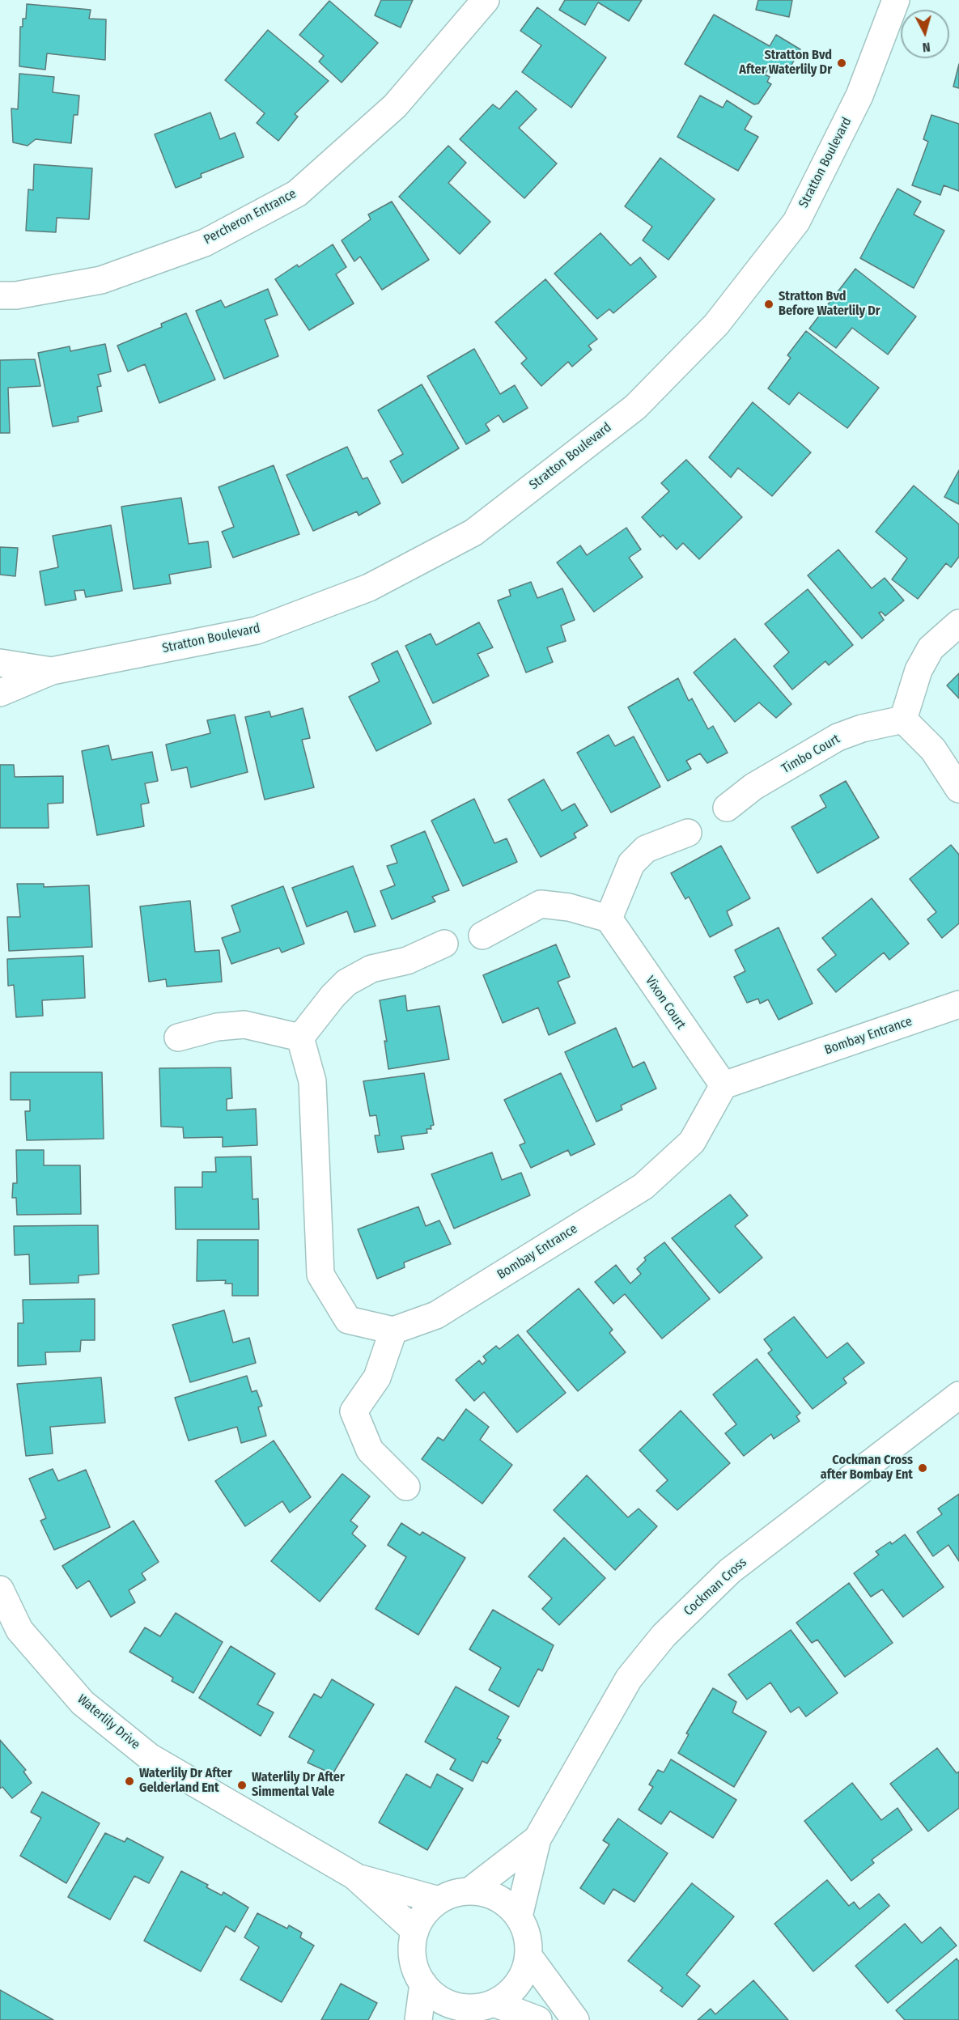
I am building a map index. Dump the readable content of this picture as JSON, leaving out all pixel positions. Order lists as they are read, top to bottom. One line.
{"streets":{"street":["Stratton Boulevard","Percheron Entrance","Timbo Court","Vixon Court","Bombay Entrance","Cockman Cross","Waterlily Drive"]},"crossings":[["Vixon Court","Bombay Entrance"],["Cockman Cross","Waterlily Drive"]],"places":["Stratton Bvd After Waterlily Dr","Stratton Bvd Before Waterlily Dr","Cockman Cross after Bombay Ent","Waterlily Dr After Gelderland Ent","Waterlily Dr After Simmental Vale"],"north":"bottom"}
